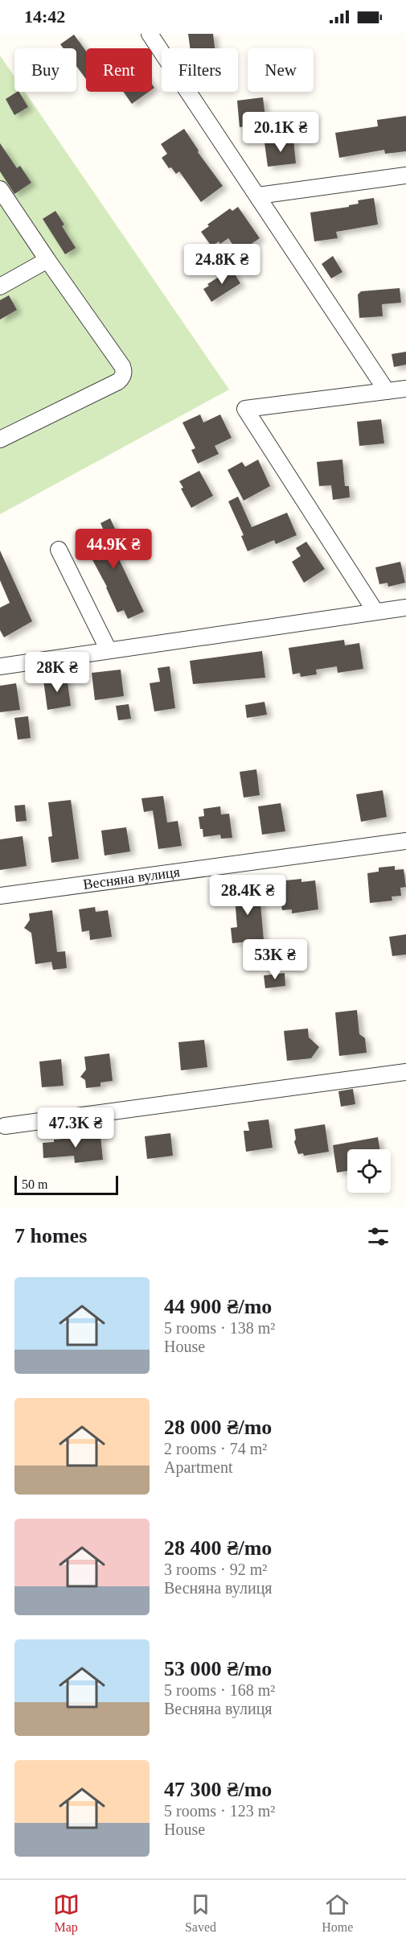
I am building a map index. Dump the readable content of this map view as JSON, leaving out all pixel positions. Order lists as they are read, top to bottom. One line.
{"streets":{"street":["Весняна вулиця"]},"scale_bar":"50 m","page":{"status":"14:42","chip":["Buy","Rent","Filters","New"],"price":["20.1K ₴","24.8K ₴","44.9K ₴","28K ₴","28.4K ₴","53K ₴","47.3K ₴"],"scale":"50 m","heading":"7 homes","list":[{"name":"44 900 ₴/mo","note":"5 rooms · 138 m² · House"},{"name":"28 000 ₴/mo","note":"2 rooms · 74 m² · Apartment"},{"name":"28 400 ₴/mo","note":"3 rooms · 92 m² · Весняна вулиця"},{"name":"53 000 ₴/mo","note":"5 rooms · 168 m² · Весняна вулиця"},{"name":"47 300 ₴/mo","note":"5 rooms · 123 m² · House"}],"tabs":["Map","Saved","Home"]}}
